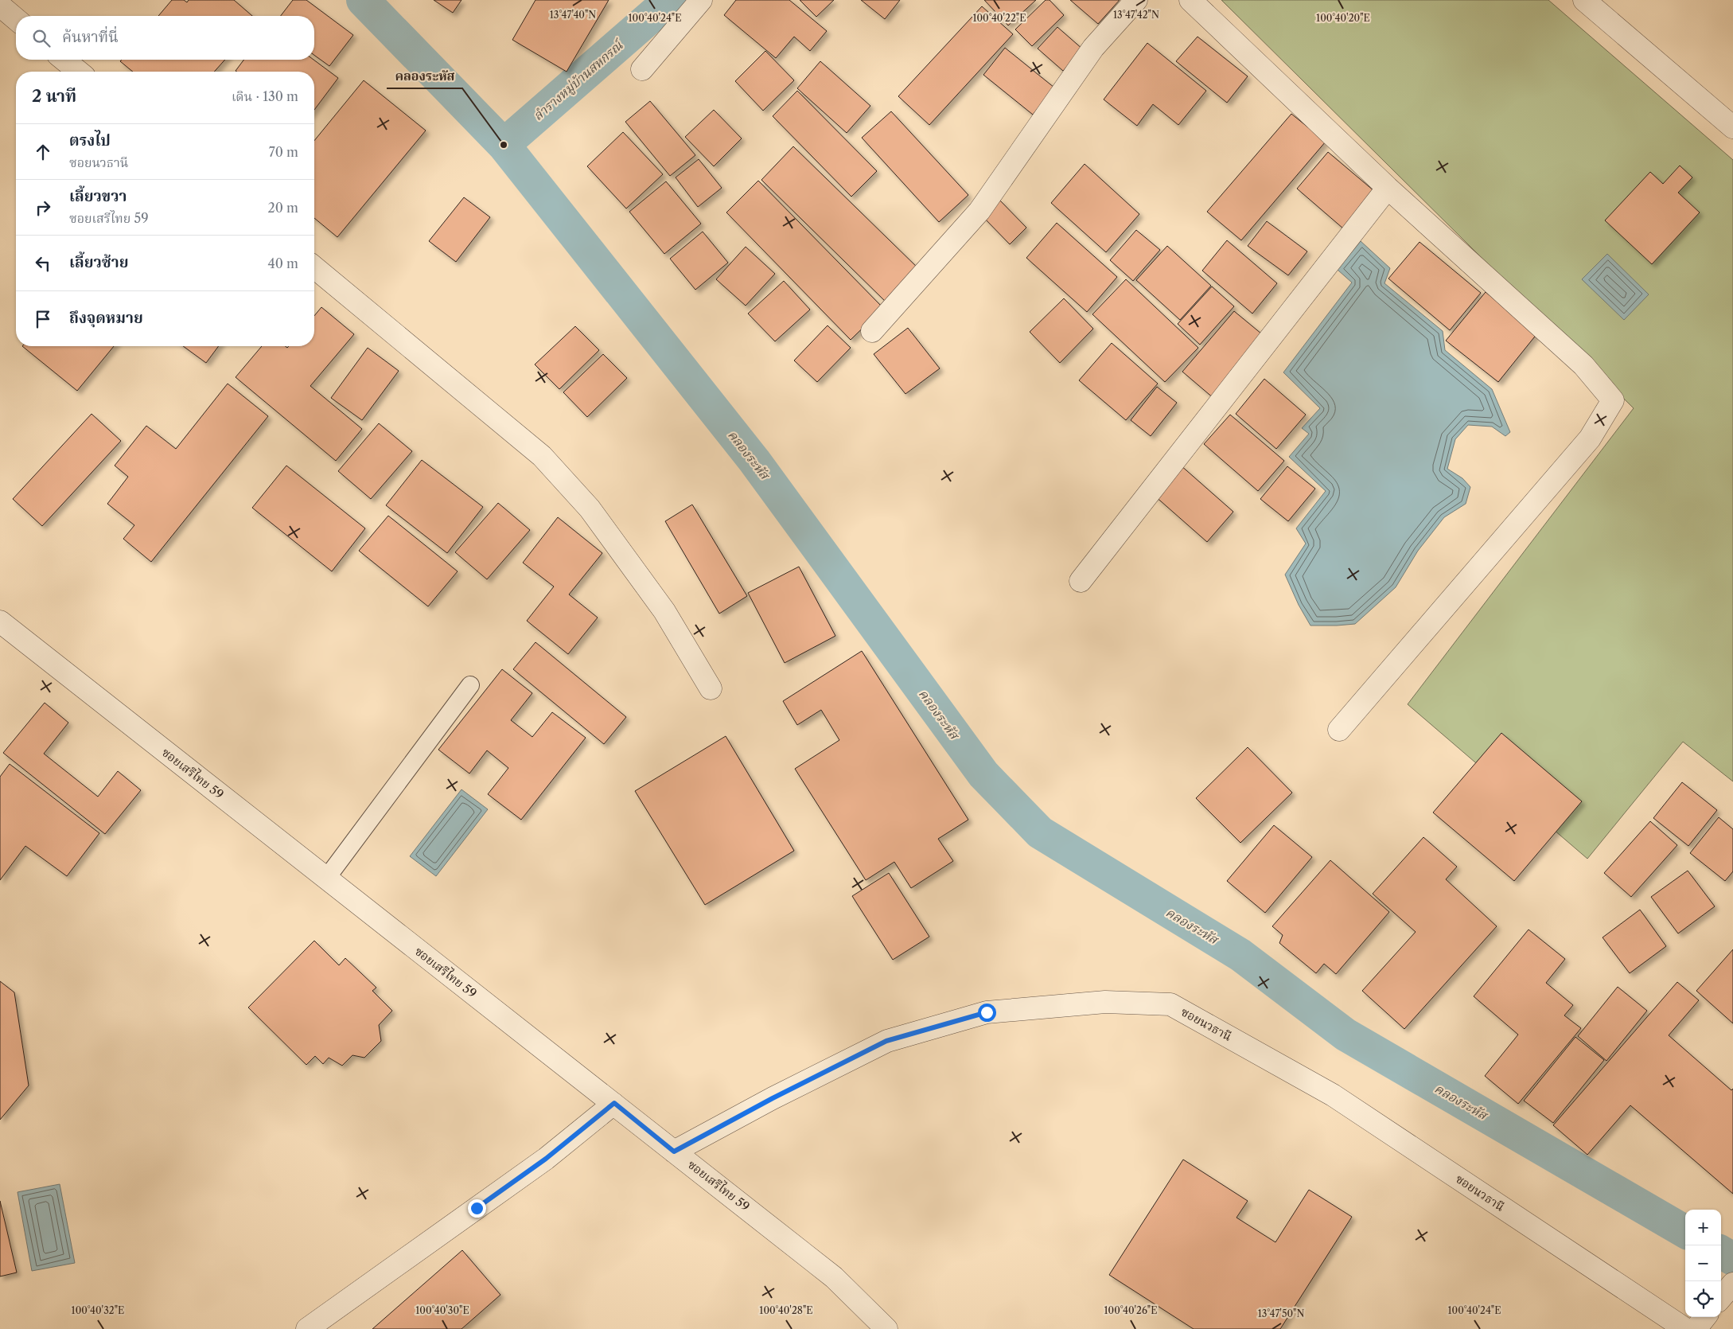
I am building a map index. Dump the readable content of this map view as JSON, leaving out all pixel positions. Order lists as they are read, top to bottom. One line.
{"streets":{"street":["ซอยเสรีไทย 59","ซอยนวธานี"]},"crossings":[["ซอยเสรีไทย 59","ซอยนวธานี"]],"water":["ลำรางหมู่บ้านสหกรณ์","คลองระหัส"],"places":["คลองระหัส"],"page":{"search":"ค้นหาที่นี่","heading":["2 นาที","เดิน · 130 m"],"list":[["ตรงไป","ซอยนวธานี","70 m"],["เลี้ยวขวา","ซอยเสรีไทย 59","20 m"],["เลี้ยวซ้าย","40 m"],"ถึงจุดหมาย"],"map_buttons":["+","−"]},"coordinates":["13°47'42\"N","13°47'40\"N","100°40'24\"E","100°40'22\"E","100°40'20\"E","100°40'32\"E","100°40'30\"E","100°40'28\"E","100°40'26\"E","13°47'50\"N"]}
